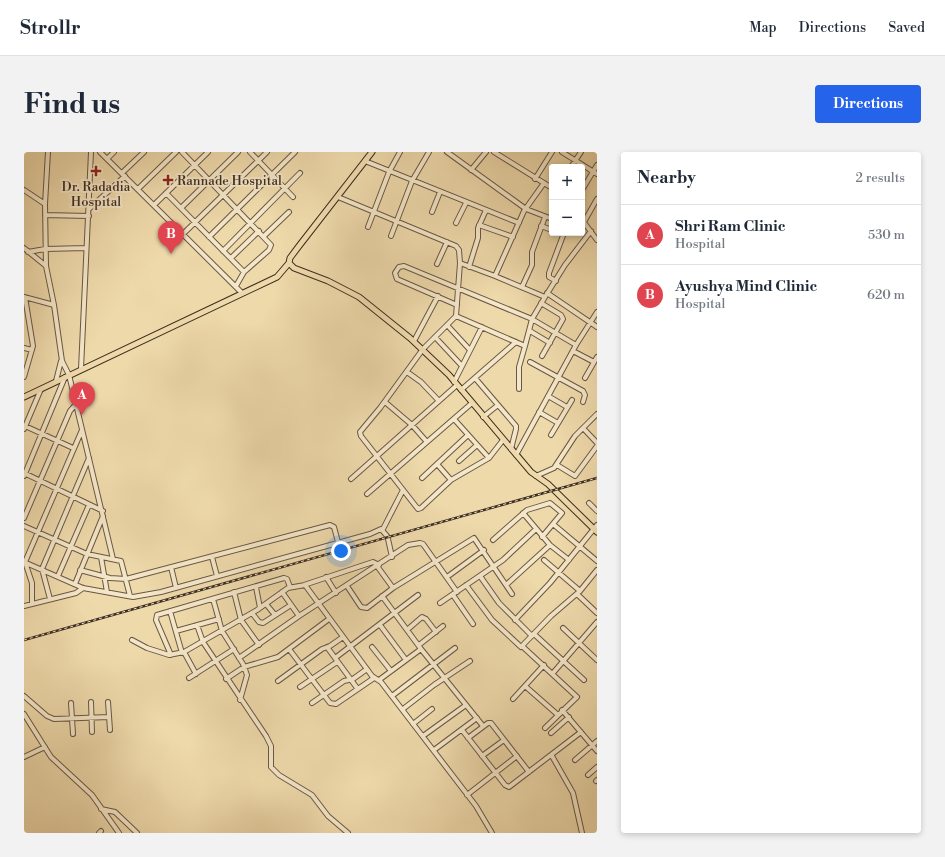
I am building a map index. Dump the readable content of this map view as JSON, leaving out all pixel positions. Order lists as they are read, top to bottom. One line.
{"places":{"health":["Dr. Radadia Hospital","Rannade Hospital"]},"page":{"header":"Strollr","nav":["Map","Directions","Saved"],"buttons":"Directions","title":"Find us","heading":["Nearby","2 results"],"map_buttons":["+","−"],"list":[{"mark":"A","name":"Shri Ram Clinic","note":"Hospital","value":"530 m"},{"mark":"B","name":"Ayushya Mind Clinic","note":"Hospital","value":"620 m"}],"pins":["B","A"]}}
